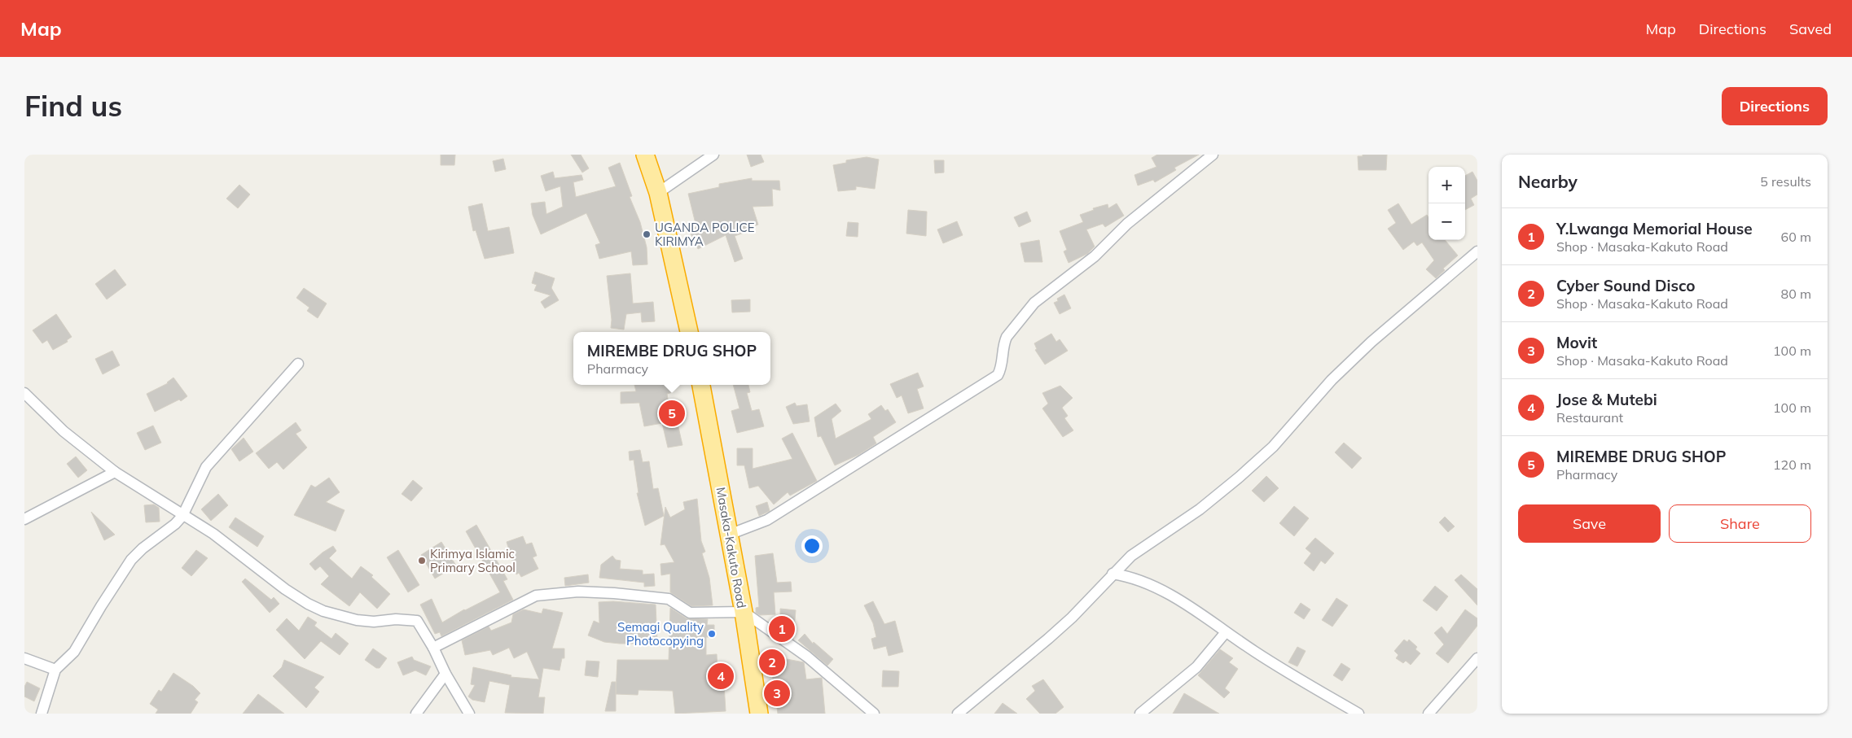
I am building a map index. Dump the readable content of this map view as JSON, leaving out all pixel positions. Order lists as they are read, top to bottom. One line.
{"streets":{"highway":["Masaka-Kakuto Road"]},"places":["UGANDA POLICE KIRIMYA","Kirimya Islamic Primary School","Semagi Quality Photocopying"],"page":{"header":"Map","nav":["Map","Directions","Saved"],"buttons":["Directions",["Save","Share"]],"title":"Find us","heading":["Nearby","5 results"],"map_buttons":["+","−"],"list":[{"mark":"1","name":"Y.Lwanga Memorial House","note":"Shop · Masaka-Kakuto Road","value":"60 m"},{"mark":"2","name":"Cyber Sound Disco","note":"Shop · Masaka-Kakuto Road","value":"80 m"},{"mark":"3","name":"Movit","note":"Shop · Masaka-Kakuto Road","value":"100 m"},{"mark":"4","name":"Jose & Mutebi","note":"Restaurant","value":"100 m"},{"mark":"5","name":"MIREMBE DRUG SHOP","note":"Pharmacy","value":"120 m"}],"popup":["MIREMBE DRUG SHOP","Pharmacy"],"pins":["5","1","2","4","3"]}}
